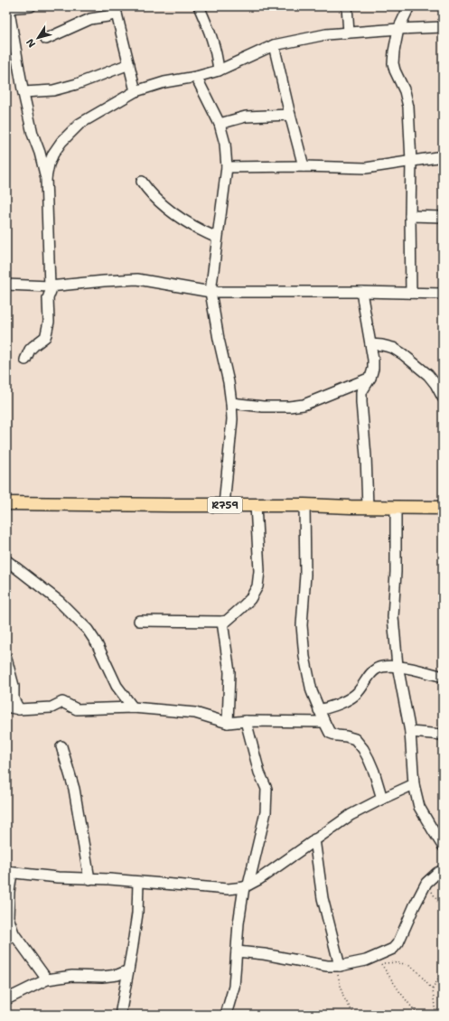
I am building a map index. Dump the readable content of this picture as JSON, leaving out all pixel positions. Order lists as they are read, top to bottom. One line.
{"streets":{"main road":["R759"]},"north":"bottom left"}
